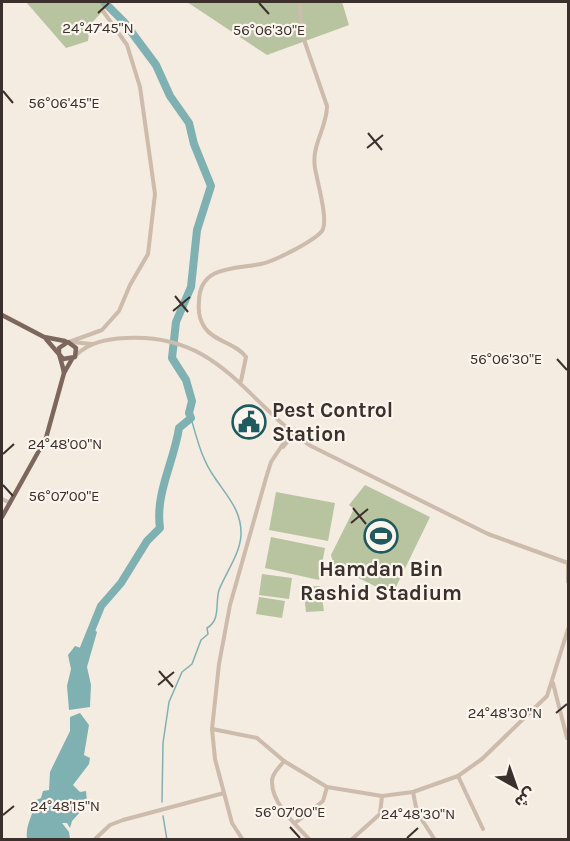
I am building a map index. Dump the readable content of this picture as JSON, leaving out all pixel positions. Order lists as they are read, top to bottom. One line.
{"places":{"public building":["Pest Control Station"],"sports":["Hamdan Bin Rashid Stadium"]},"north":"bottom right","coordinates":["24°47'45\"N","56°06'30\"E","56°06'45\"E","24°48'00\"N","56°07'00\"E","24°48'30\"N","24°48'15\"N"]}
